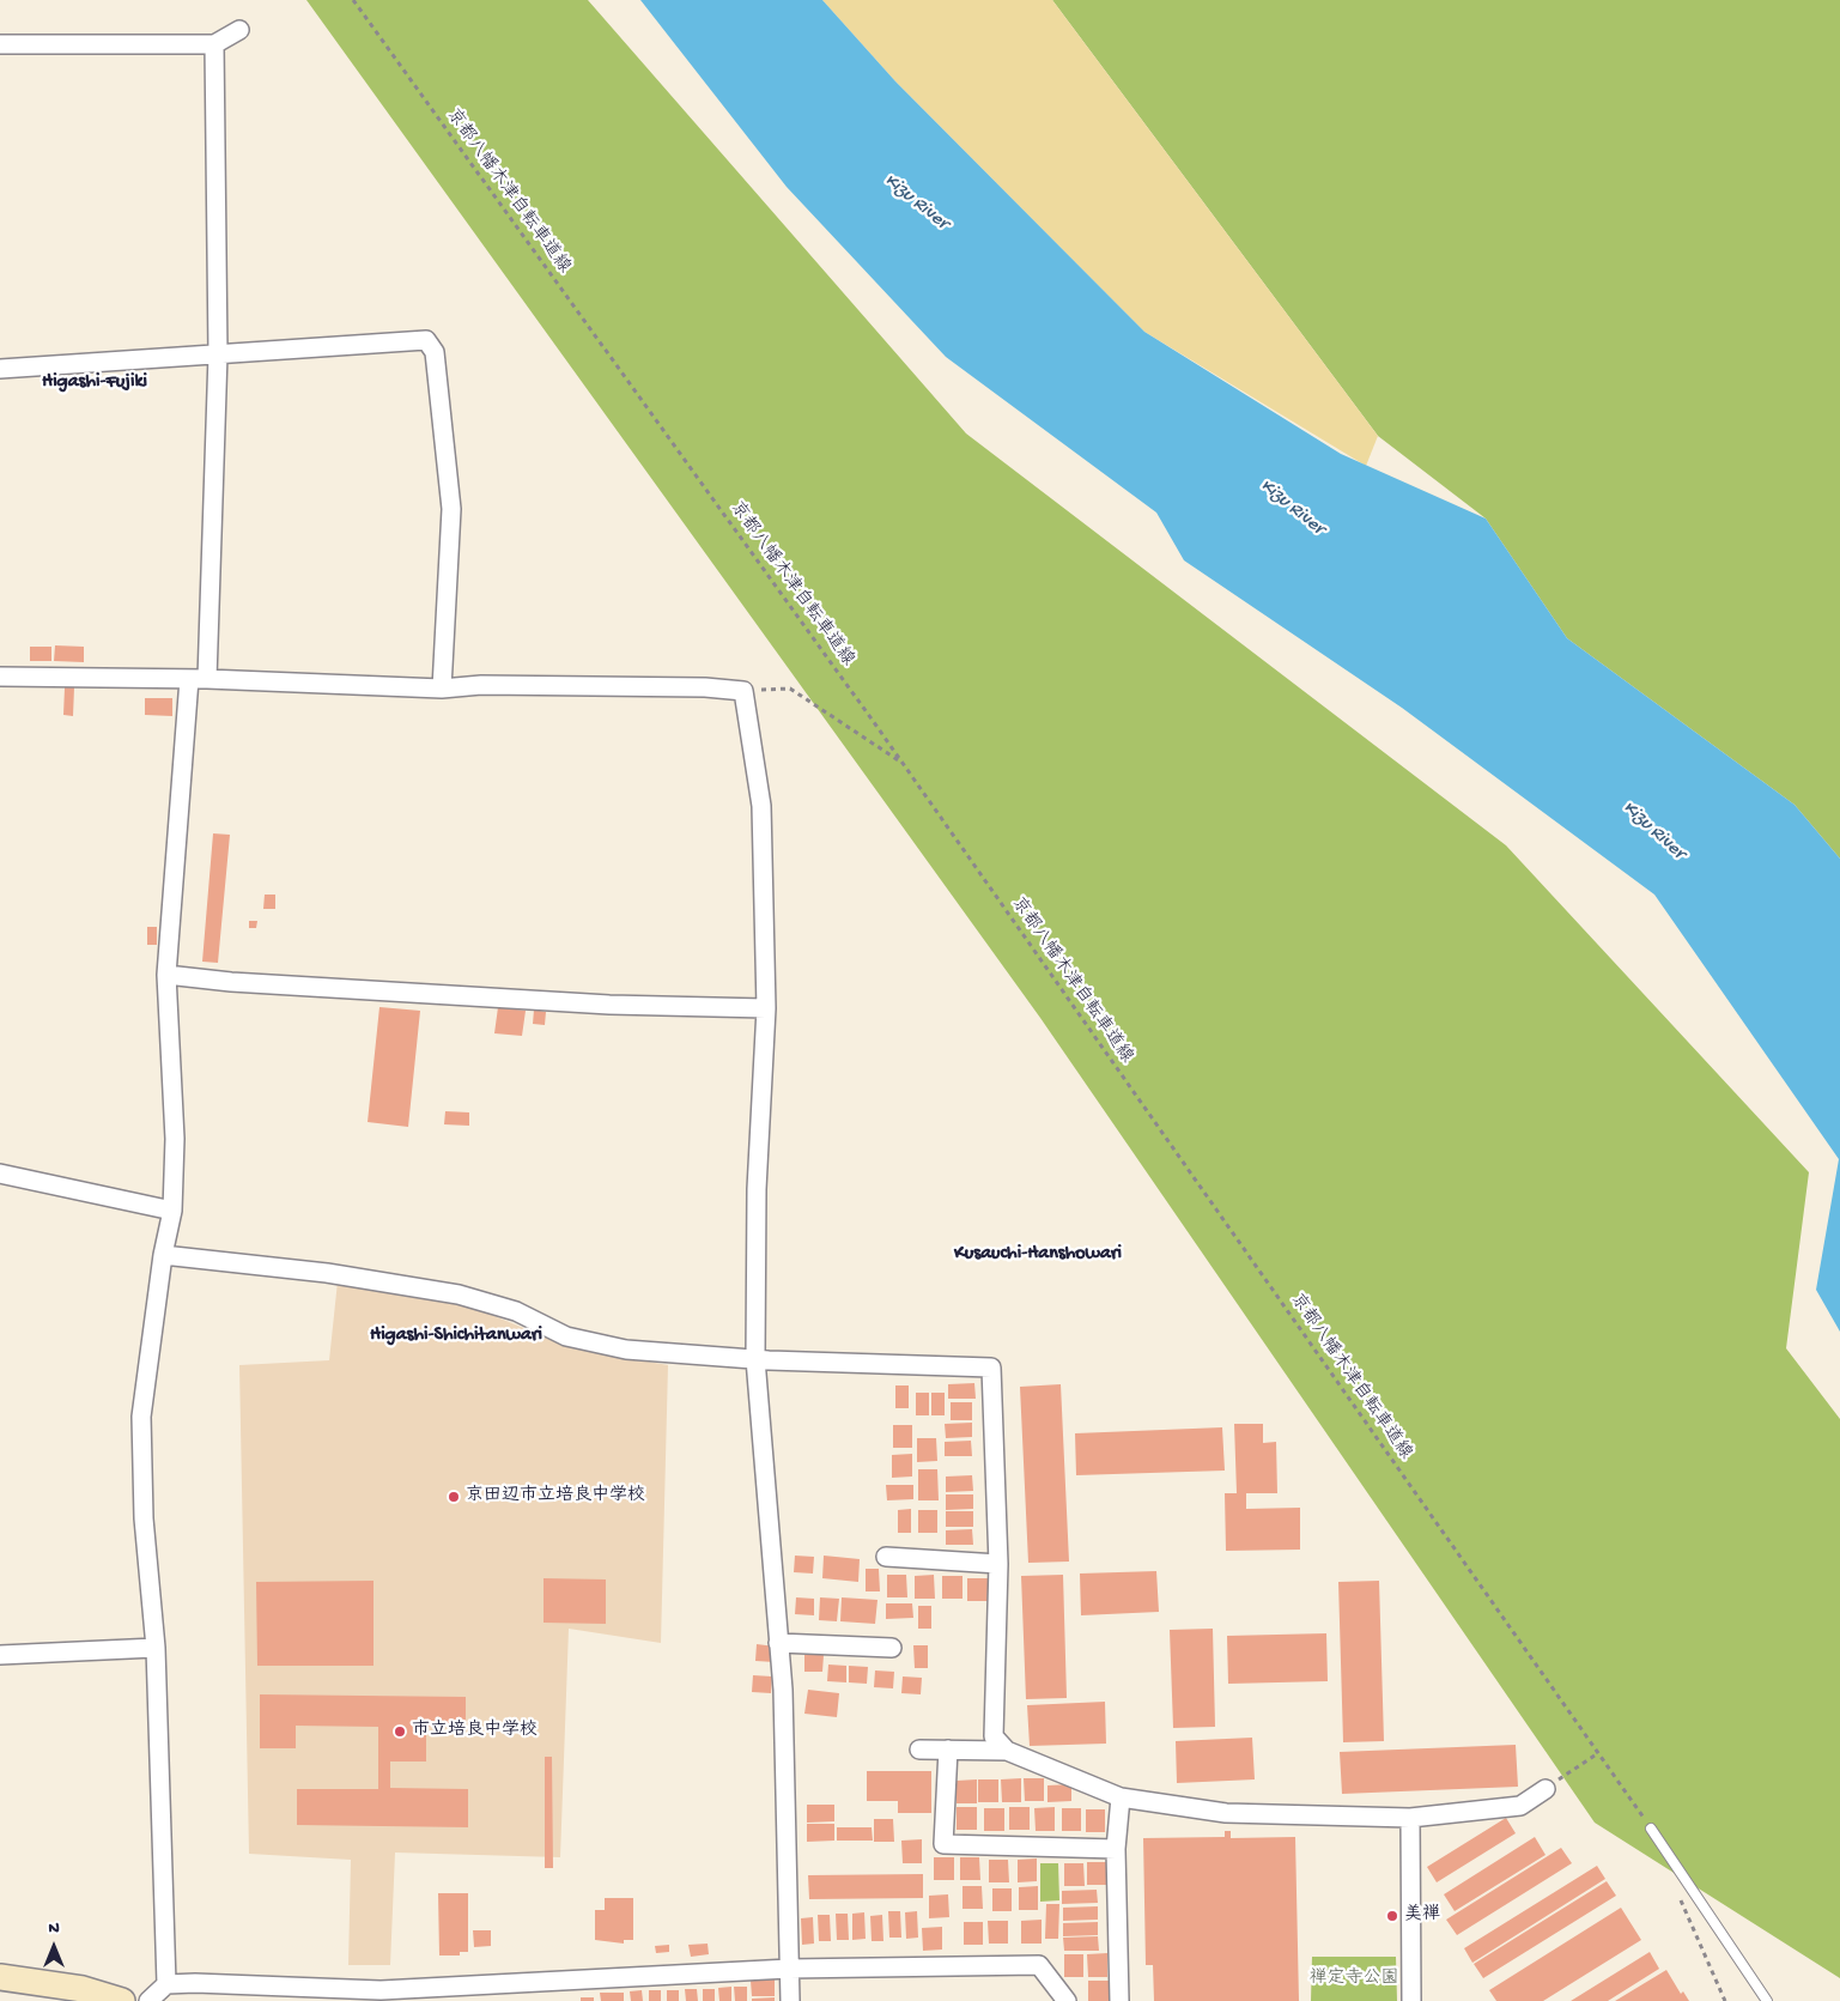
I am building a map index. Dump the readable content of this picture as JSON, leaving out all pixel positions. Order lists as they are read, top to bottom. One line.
{"streets":{"path":["京都八幡木津自転車道線"]},"districts":["Higashi-Fujiki","Kusauchi-Hanshowari","Higashi-Shichitanwari"],"water":["Kizu River"],"parks":["禅定寺公園"],"places":["京田辺市立培良中学校","市立培良中学校","美禅"],"north":"top"}
